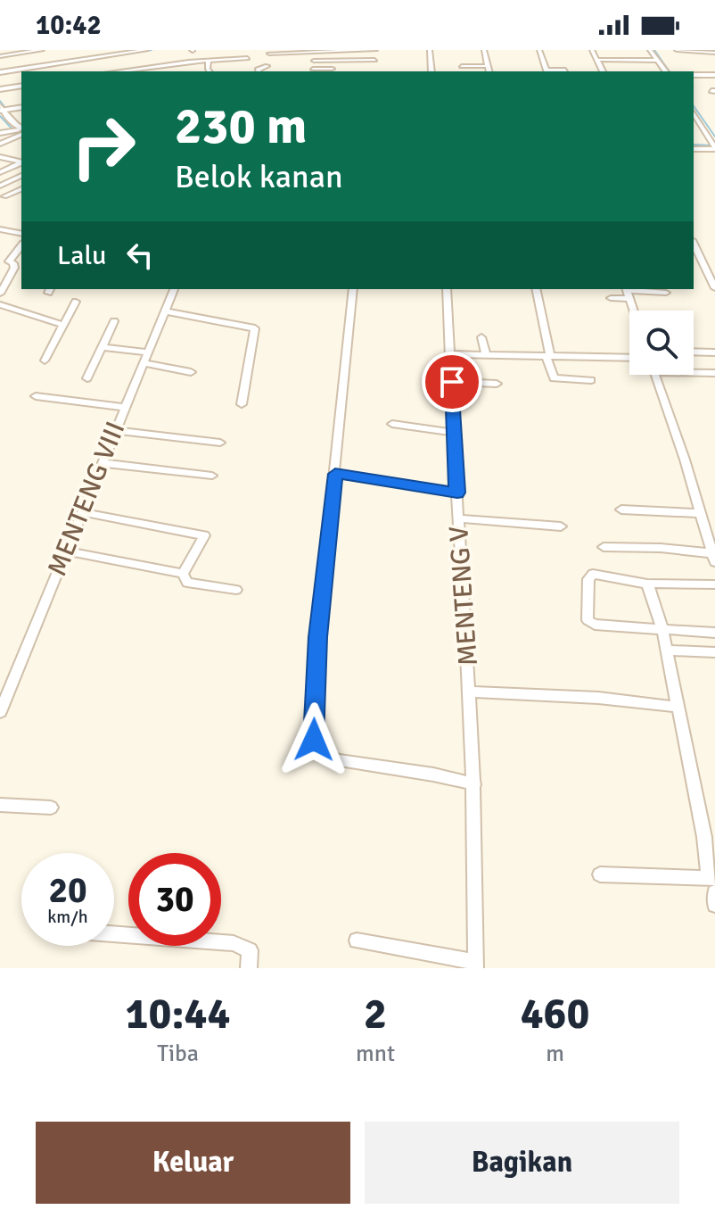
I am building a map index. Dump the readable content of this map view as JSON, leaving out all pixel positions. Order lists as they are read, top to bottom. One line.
{"streets":{"street":["MENTENG VIII","MENTENG V"]},"page":{"status":"10:42","turn":["230 m","Belok kanan"],"then":"Lalu","speed":"20 km/h","limit":"30","eta":["10:44","Tiba","2","mnt","460","m"],"buttons":["Keluar","Bagikan"]}}
